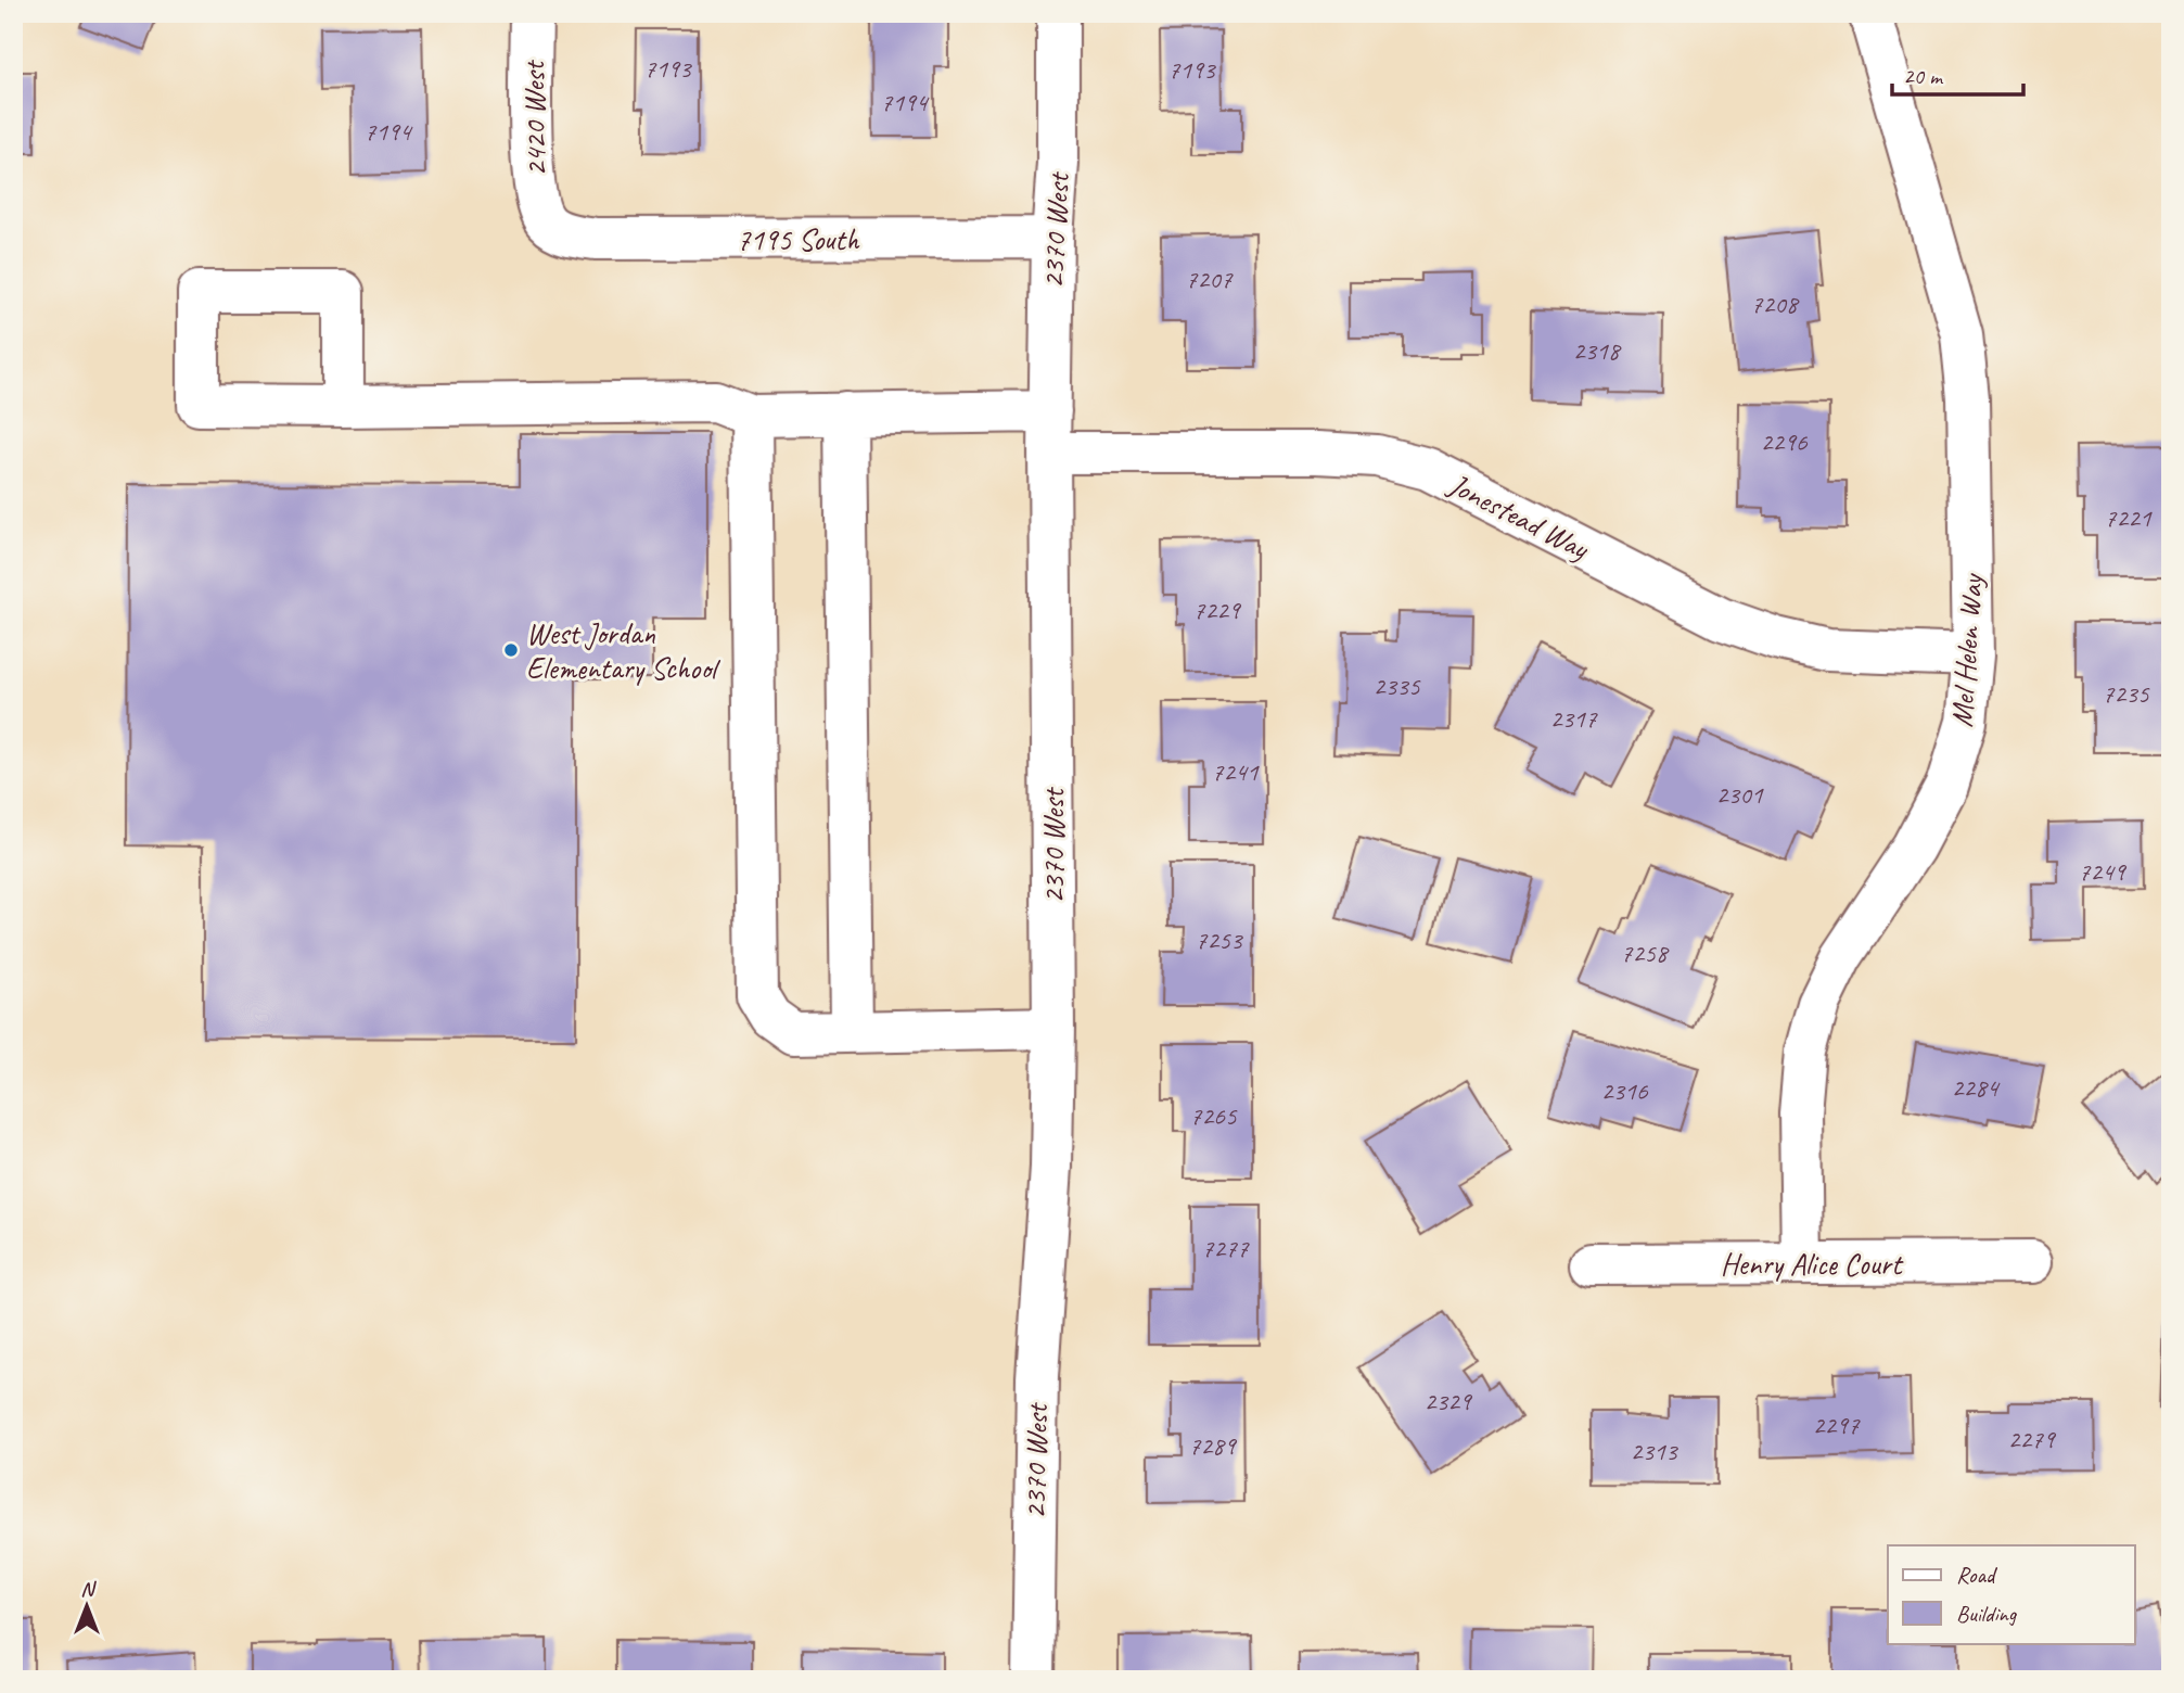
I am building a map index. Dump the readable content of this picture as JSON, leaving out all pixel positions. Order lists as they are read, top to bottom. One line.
{"streets":{"street":["2420 West","2370 West","7195 South","Jonestead Way","Mel Helen Way","Henry Alice Court"]},"crossings":[["2420 West","7195 South"],["2370 West","7195 South"],["2370 West","Jonestead Way"],["Jonestead Way","Mel Helen Way"],["Mel Helen Way","Henry Alice Court"]],"places":["West Jordan Elementary School"],"house_numbers":["7193","7193","7194","7194","7207","7208","2318","2296","7221","7229","2335","7235","2317","7241","2301","7249","7253","7258","2284","2316","7265","7277","2329","2297","2279","7289","2313"],"legend":["Road","Building"],"scale_bar":"20 m","north":"top"}
